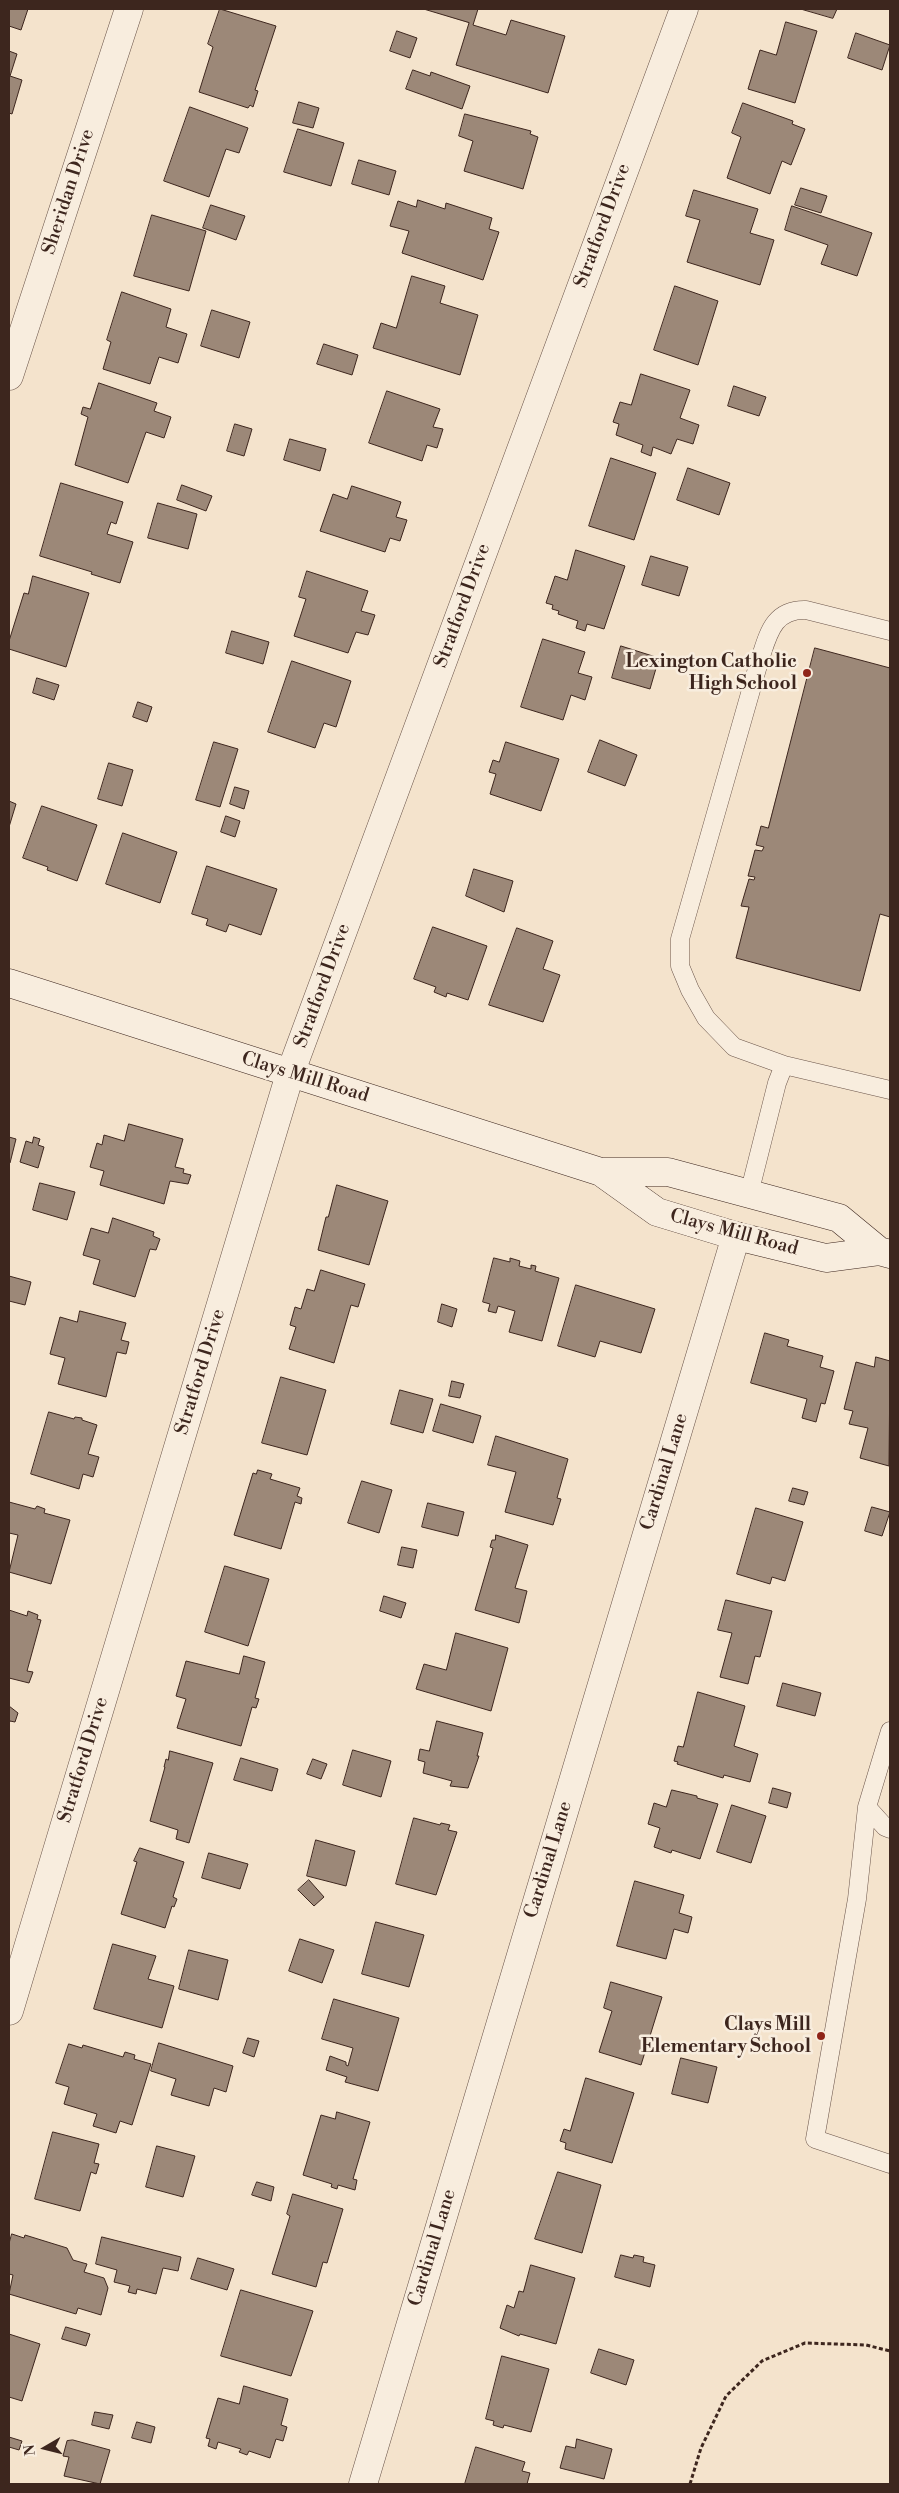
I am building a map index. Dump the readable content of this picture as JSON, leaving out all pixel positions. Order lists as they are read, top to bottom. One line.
{"streets":{"street":["Sheridan Drive","Stratford Drive","Clays Mill Road","Cardinal Lane"]},"crossings":[["Stratford Drive","Clays Mill Road"],["Clays Mill Road","Cardinal Lane"]],"places":["Lexington Catholic High School","Clays Mill Elementary School"],"north":"left"}
